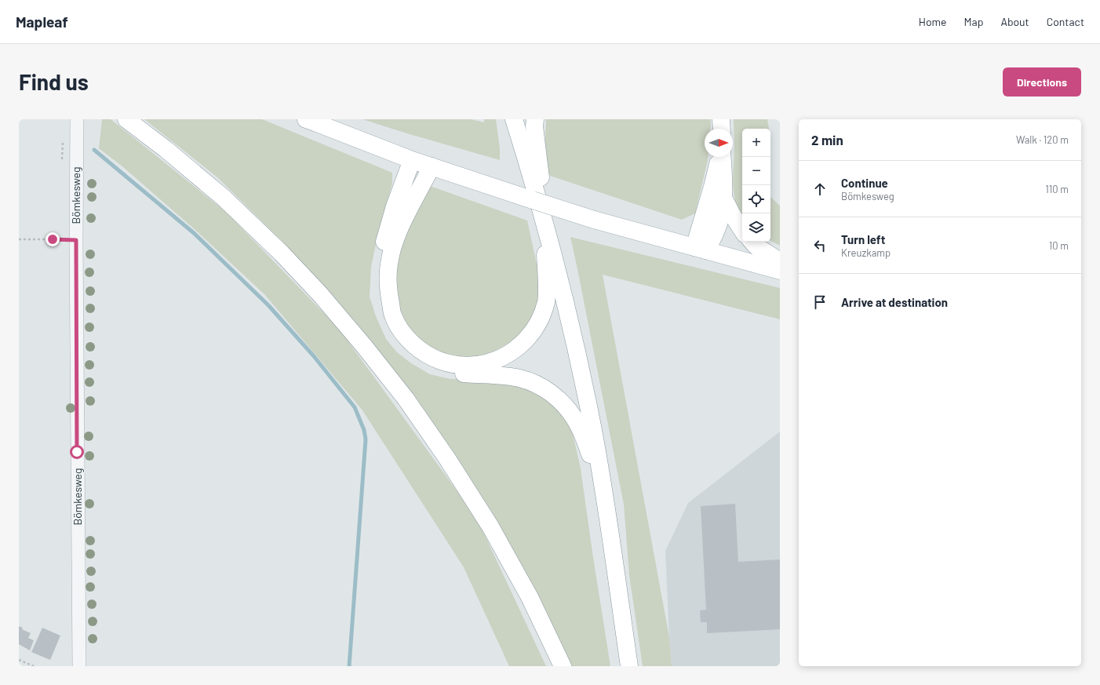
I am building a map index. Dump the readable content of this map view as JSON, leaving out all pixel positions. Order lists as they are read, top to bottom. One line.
{"streets":{"street":["Bömkesweg"]},"north":"right","page":{"header":"Mapleaf","nav":["Home","Map","About","Contact"],"buttons":"Directions","title":"Find us","heading":["2 min","Walk · 120 m"],"map_buttons":["+","−"],"list":[["Continue","Bömkesweg","110 m"],["Turn left","Kreuzkamp","10 m"],"Arrive at destination"]}}
